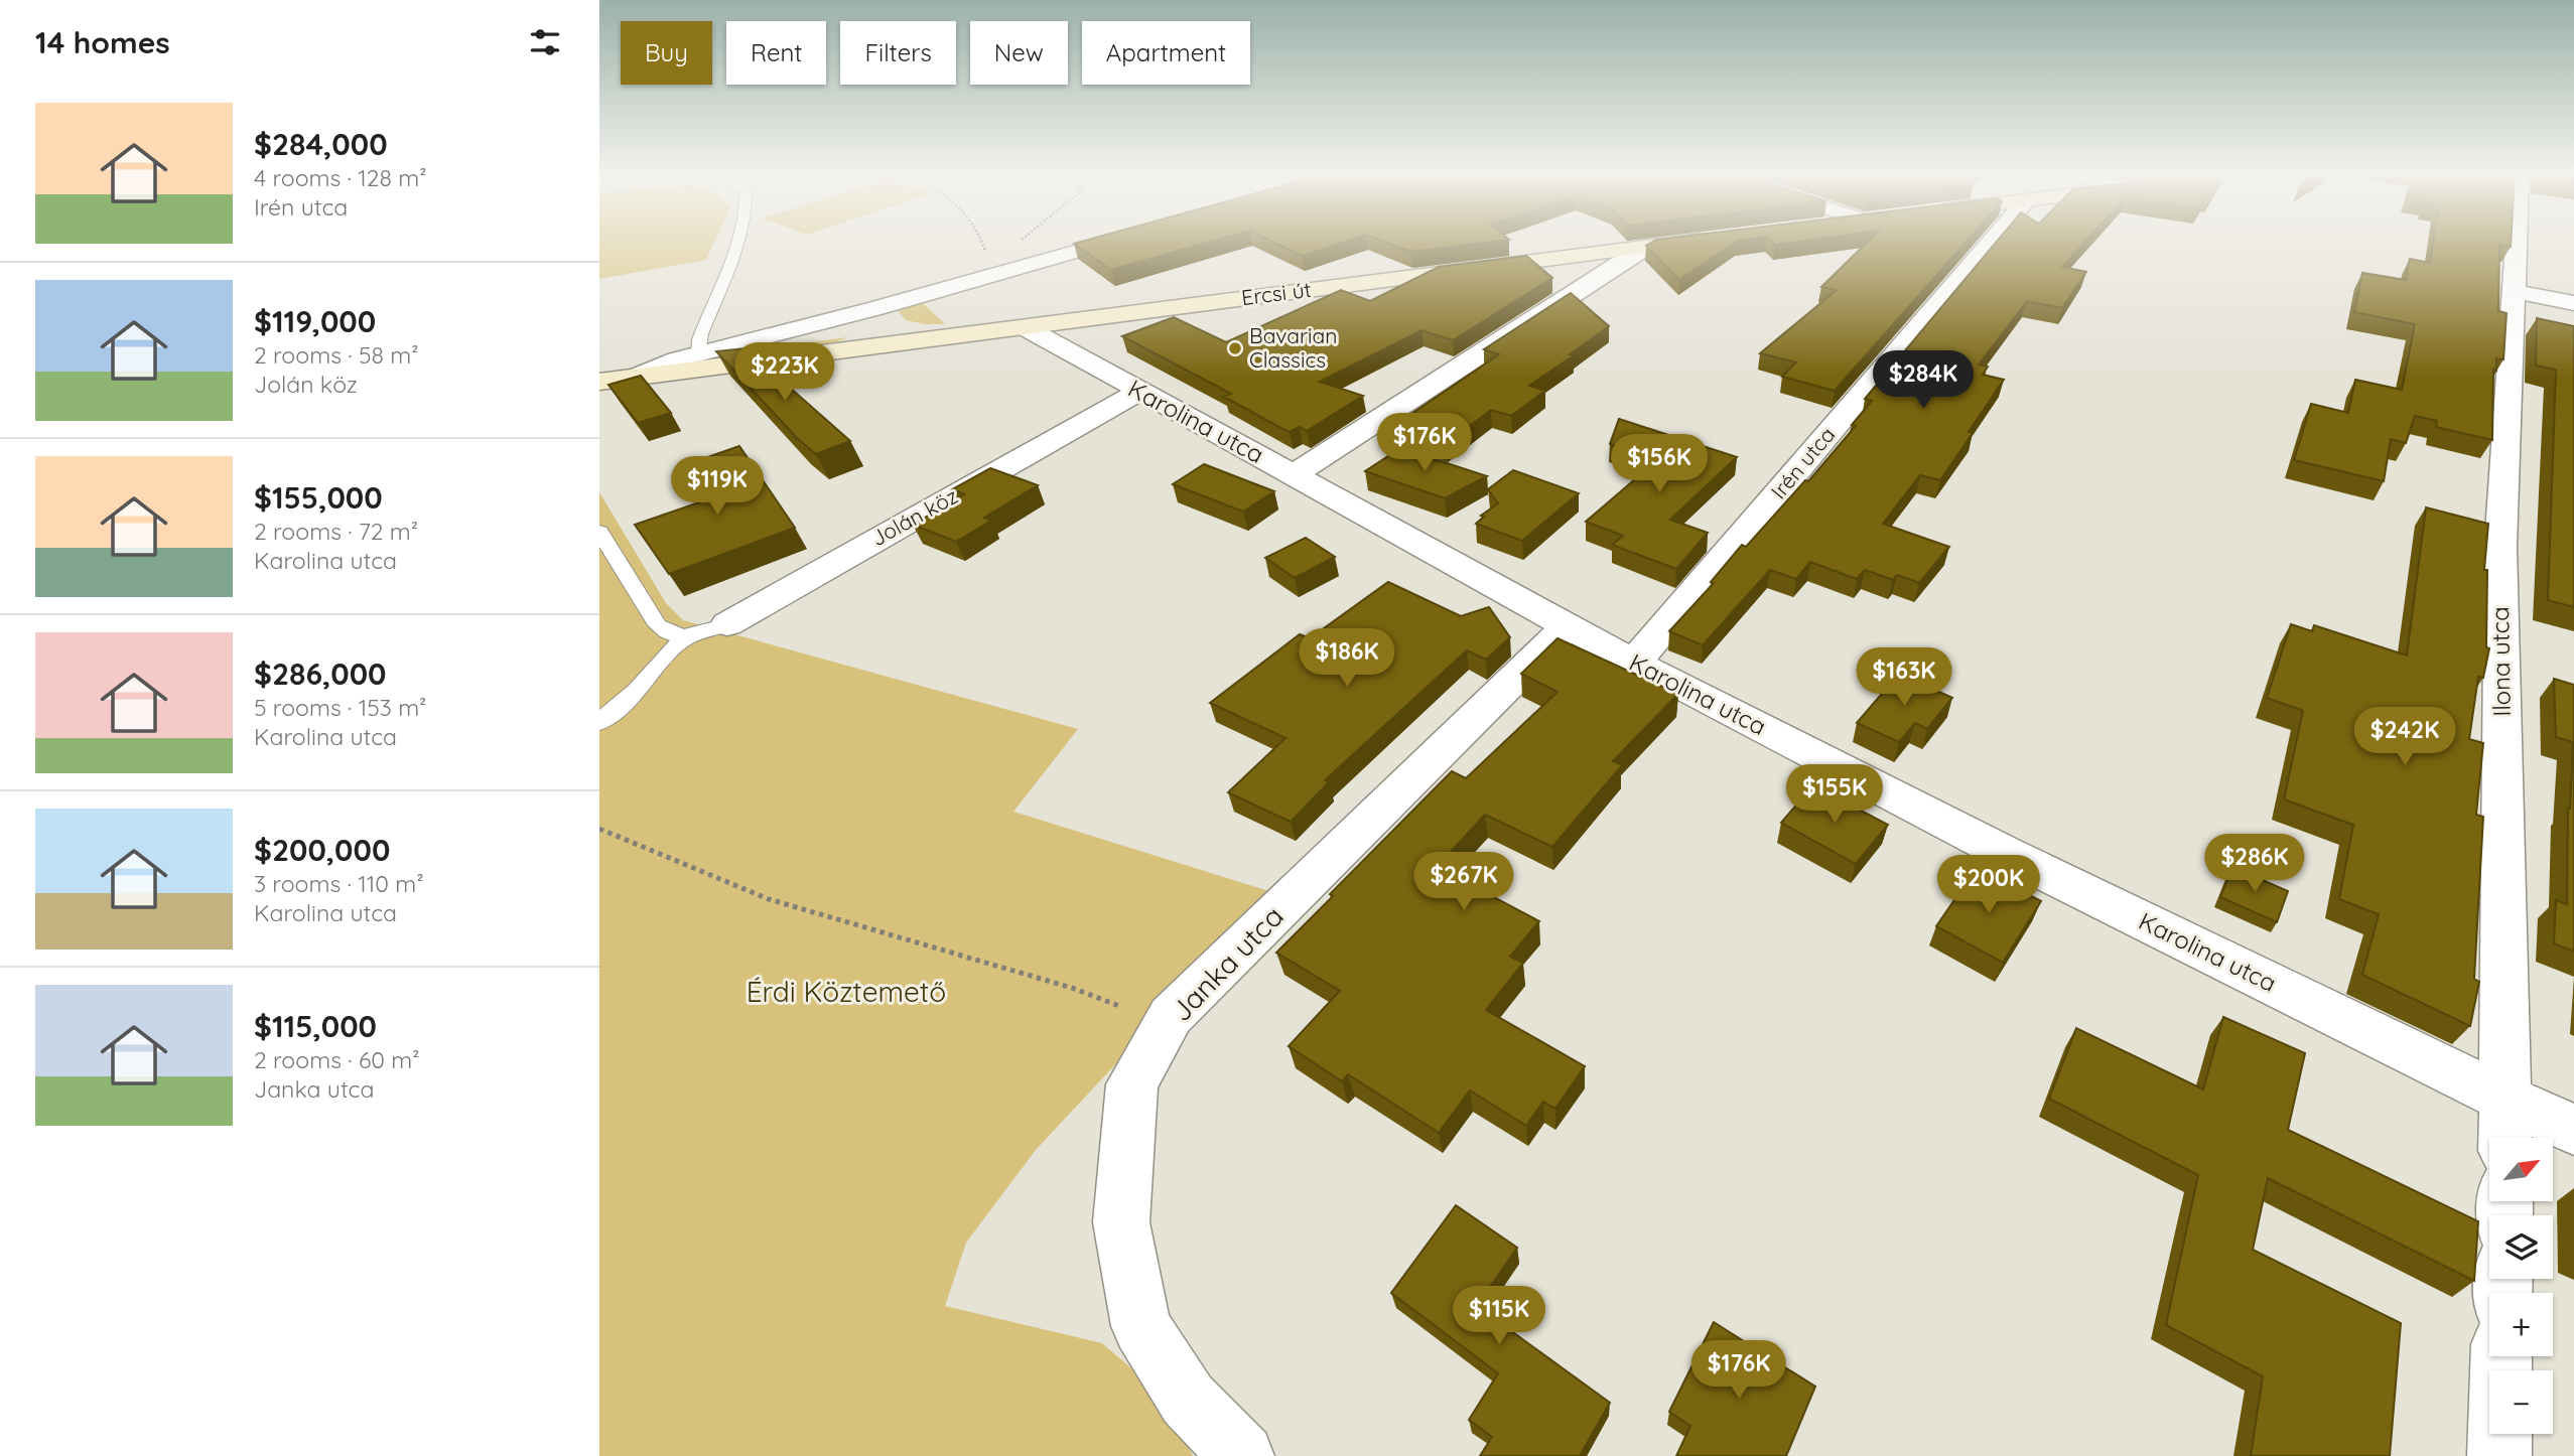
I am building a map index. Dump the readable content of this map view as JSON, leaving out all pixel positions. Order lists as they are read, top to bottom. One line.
{"streets":{"main road":["Ercsi út"],"street":["Karolina utca","Irén utca","Jolán köz","Ilona utca","Janka utca"]},"crossings":[["Ercsi út","Karolina utca"],["Karolina utca","Irén utca"],["Karolina utca","Jolán köz"],["Karolina utca","Ilona utca"],["Karolina utca","Janka utca"]],"parks":["Érdi Köztemető"],"places":["Bavarian Classics"],"north":"top right","page":{"heading":"14 homes","chip":["Buy","Rent","Filters","New","Apartment"],"list":[{"name":"$284,000","note":"4 rooms · 128 m² · Irén utca"},{"name":"$119,000","note":"2 rooms · 58 m² · Jolán köz"},{"name":"$155,000","note":"2 rooms · 72 m² · Karolina utca"},{"name":"$286,000","note":"5 rooms · 153 m² · Karolina utca"},{"name":"$200,000","note":"3 rooms · 110 m² · Karolina utca"},{"name":"$115,000","note":"2 rooms · 60 m² · Janka utca"}],"price":["$223K","$284K","$176K","$156K","$119K","$186K","$163K","$242K","$155K","$286K","$267K","$200K","$115K","$176K"],"map_buttons":["+","−"]}}
